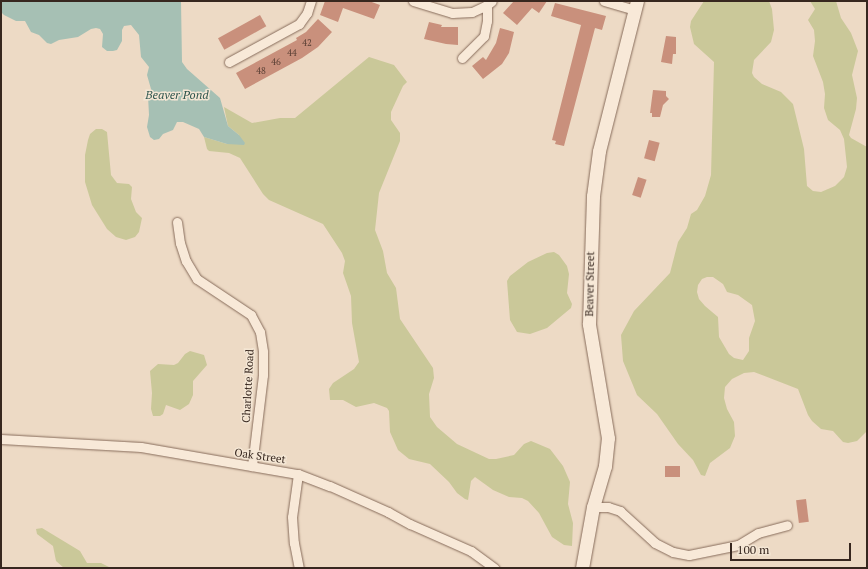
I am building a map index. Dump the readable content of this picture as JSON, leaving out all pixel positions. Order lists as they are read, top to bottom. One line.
{"streets":{"street":["Beaver Street","Charlotte Road","Oak Street"]},"crossings":[["Charlotte Road","Oak Street"]],"water":["Beaver Pond"],"house_numbers":["42","44","46","48"],"scale_bar":"100 m"}
